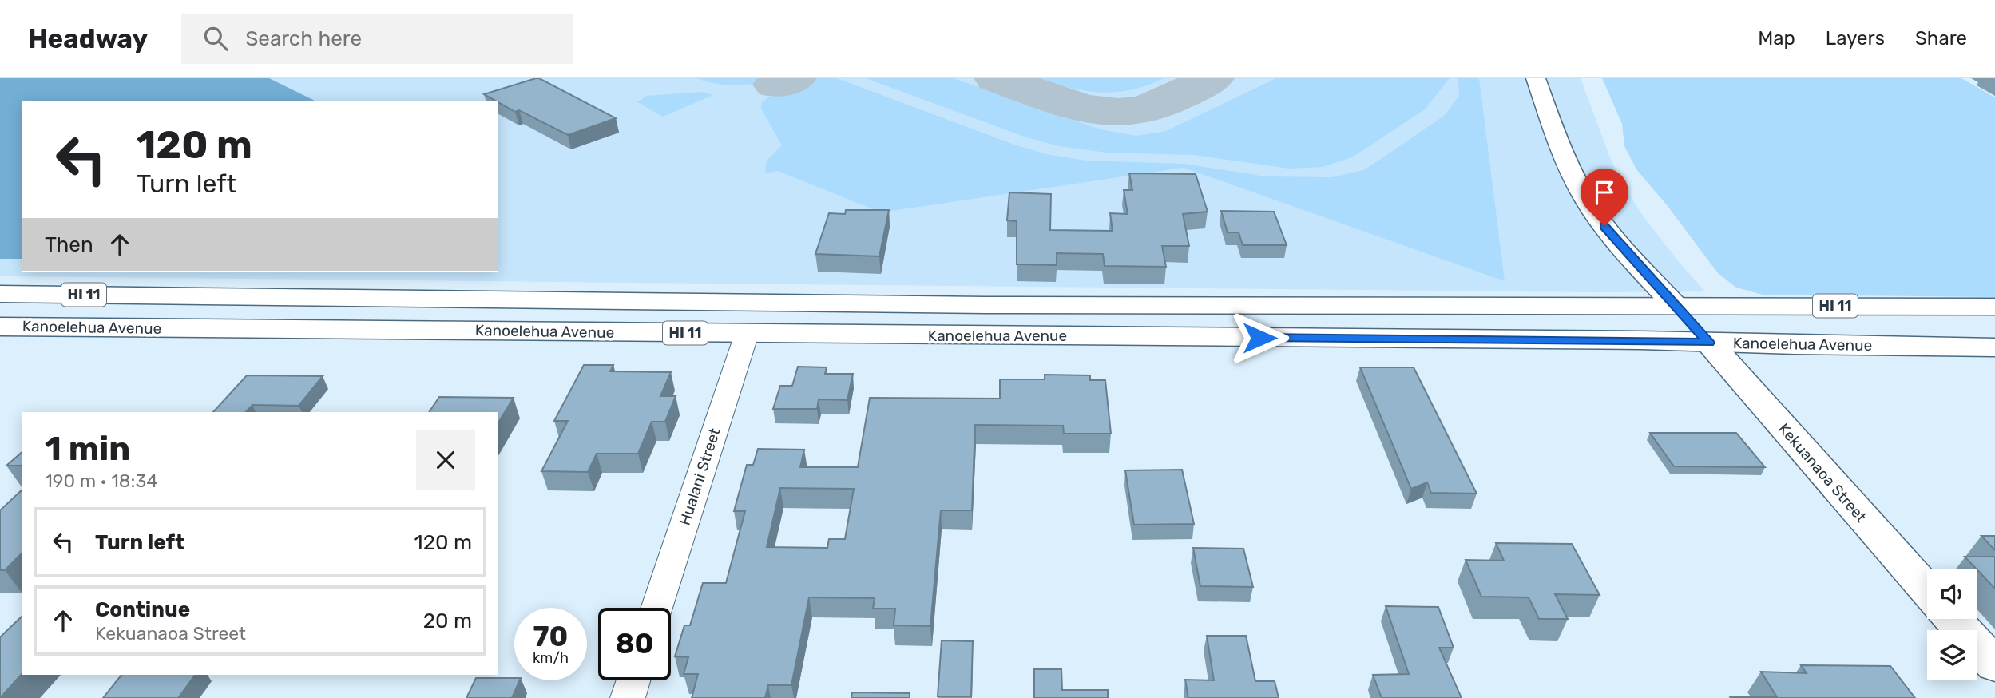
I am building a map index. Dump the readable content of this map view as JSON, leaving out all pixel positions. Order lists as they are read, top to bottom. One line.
{"streets":{"main road":["HI 11","Kanoelehua Avenue","Kekuanaoa Street"],"street":["Hualani Street"]},"crossings":[["Kanoelehua Avenue","Kekuanaoa Street"],["Kanoelehua Avenue","Hualani Street"]],"page":{"header":"Headway","search":"Search here","nav":["Map","Layers","Share"],"turn":["120 m","Turn left"],"then":"Then","heading":["1 min","190 m · 18:34"],"list":[{"name":"Turn left","value":"120 m"},{"name":"Continue","note":"Kekuanaoa Street","value":"20 m"}],"speed":"70 km/h","limit":"80"}}
